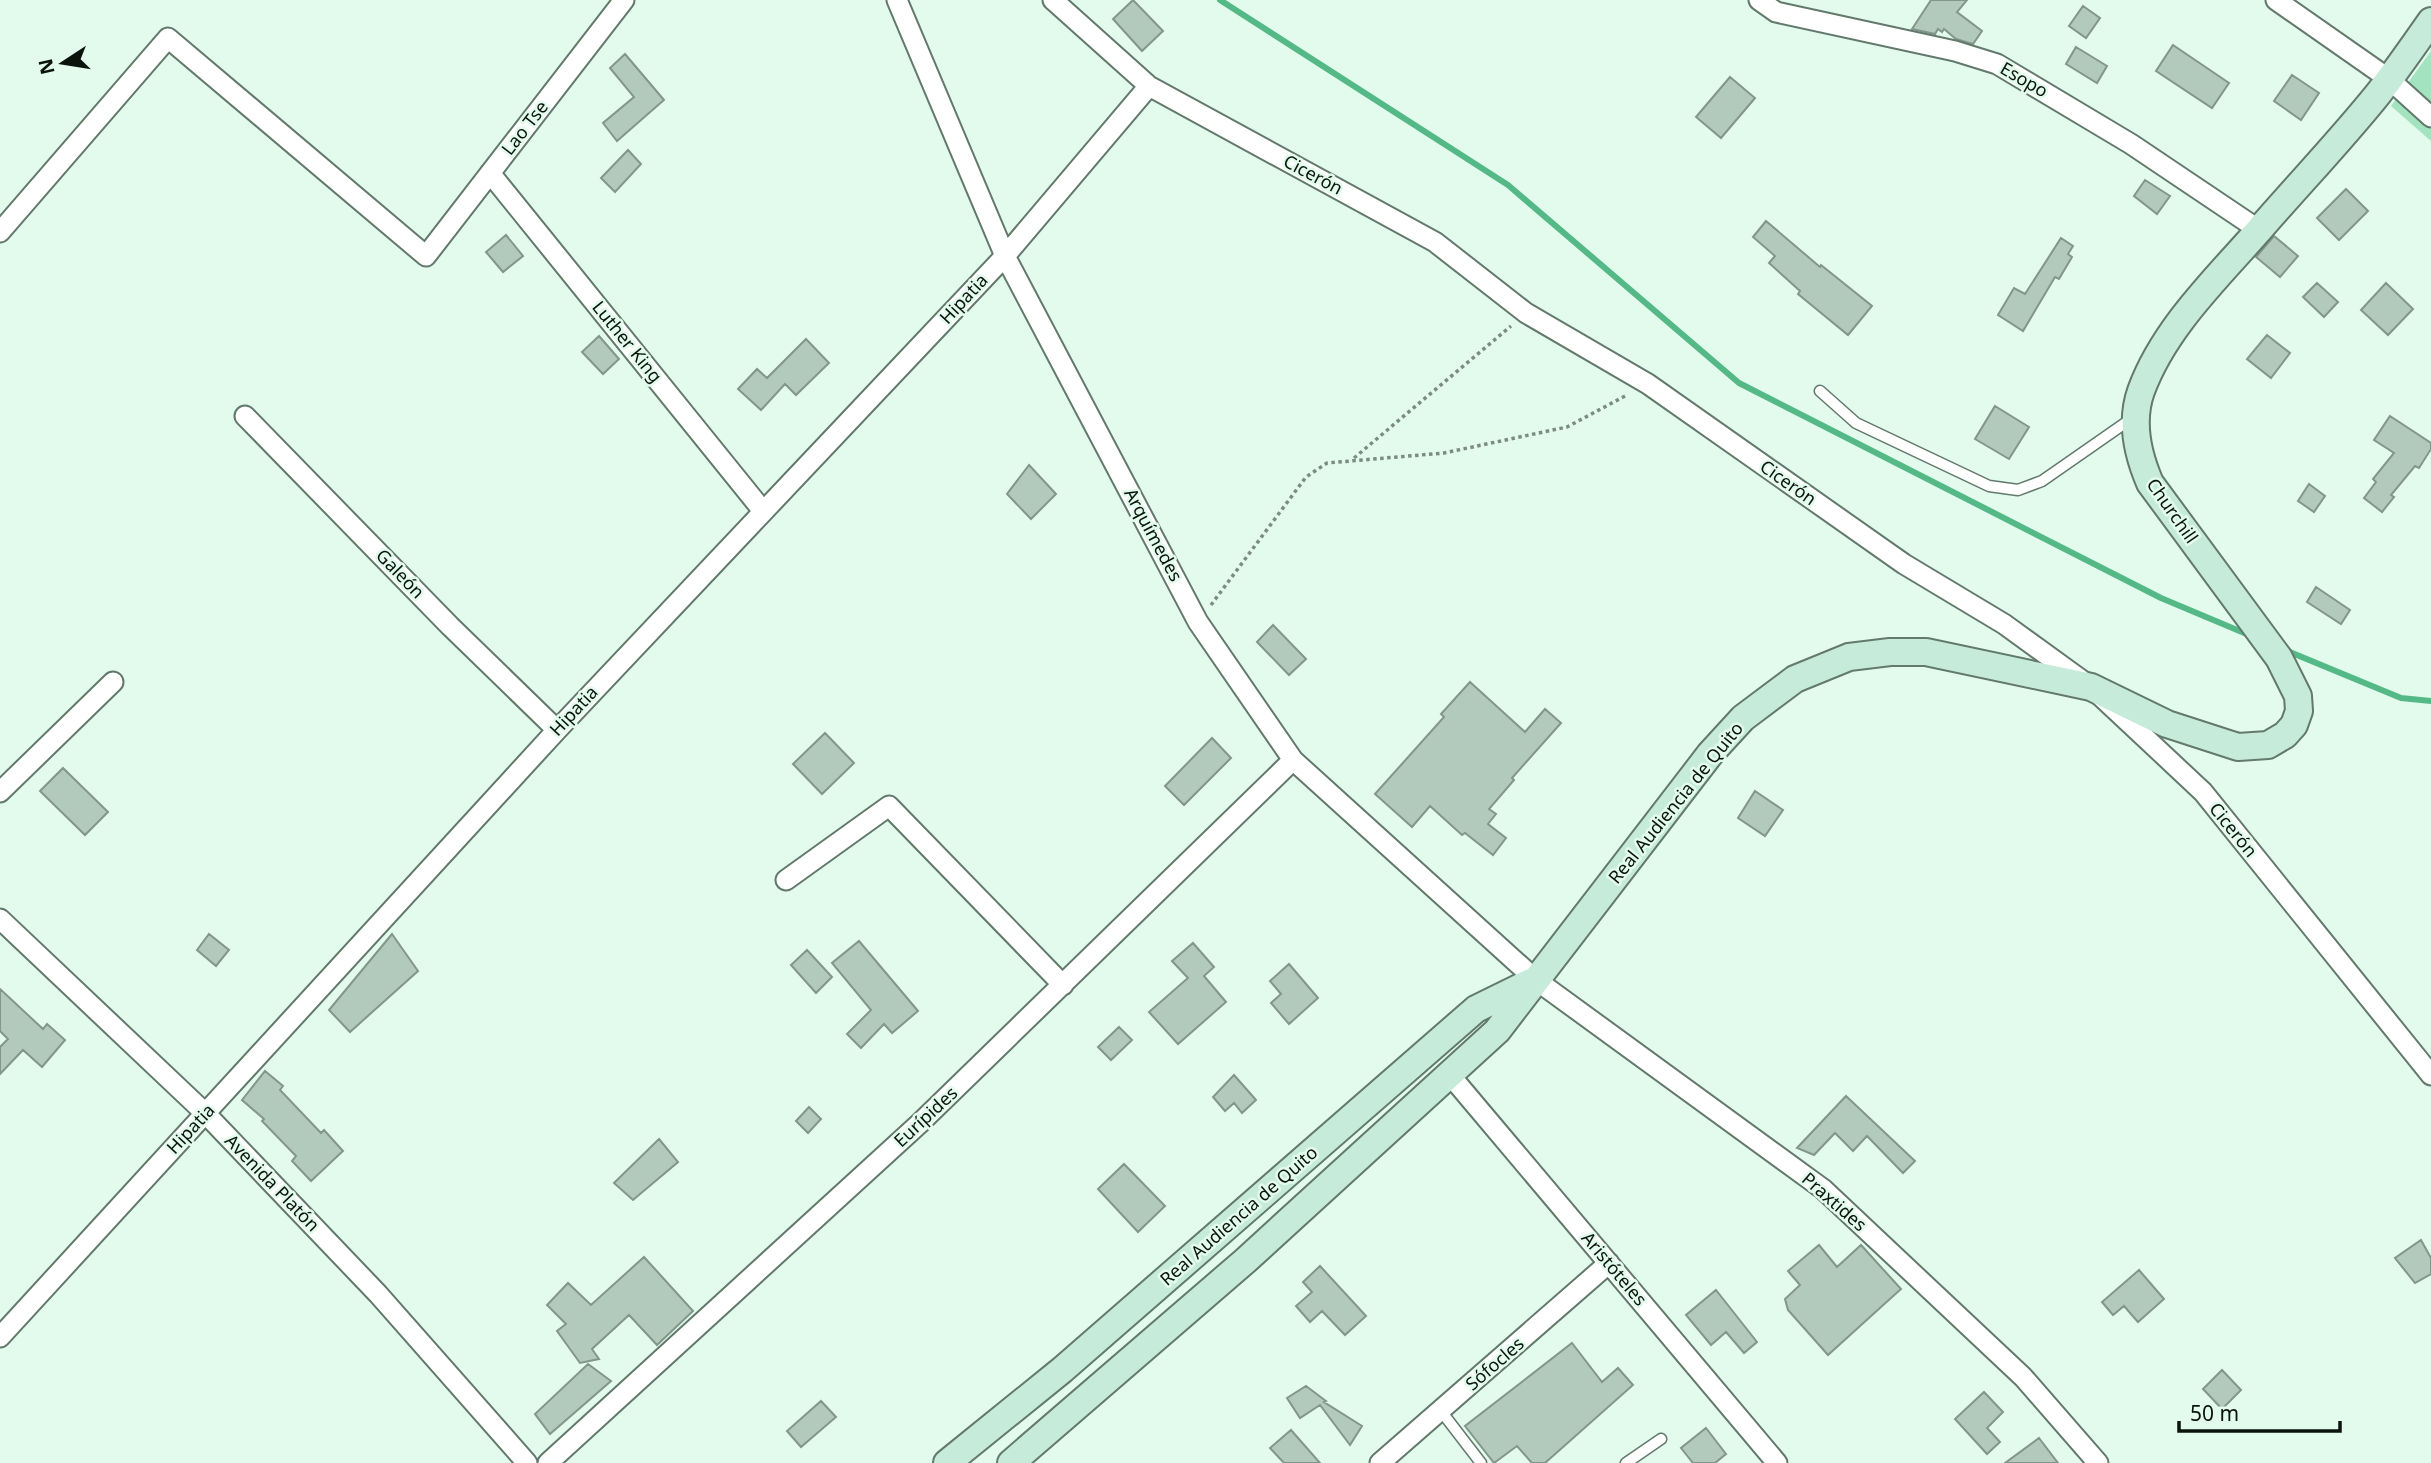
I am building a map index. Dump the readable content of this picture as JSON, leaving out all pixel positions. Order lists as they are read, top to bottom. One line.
{"streets":{"main road":["Churchill","Real Audiencia de Quito"],"street":["Esopo","Lao Tse","Cicerón","Hipatia","Luther King","Arquímedes","Galeón","Eurípides","Avenida Platón","Praxtides","Aristóteles","Sófocles"]},"crossings":[["Esopo","Churchill"],["Lao Tse","Luther King"],["Cicerón","Hipatia"],["Cicerón","Churchill"],["Cicerón","Real Audiencia de Quito"],["Hipatia","Luther King"],["Hipatia","Arquímedes"],["Hipatia","Galeón"],["Hipatia","Avenida Platón"],["Churchill","Real Audiencia de Quito"],["Arquímedes","Real Audiencia de Quito"],["Arquímedes","Eurípides"],["Arquímedes","Praxtides"],["Real Audiencia de Quito","Praxtides"],["Real Audiencia de Quito","Aristóteles"],["Aristóteles","Sófocles"]],"scale_bar":"50 m","north":"left"}
